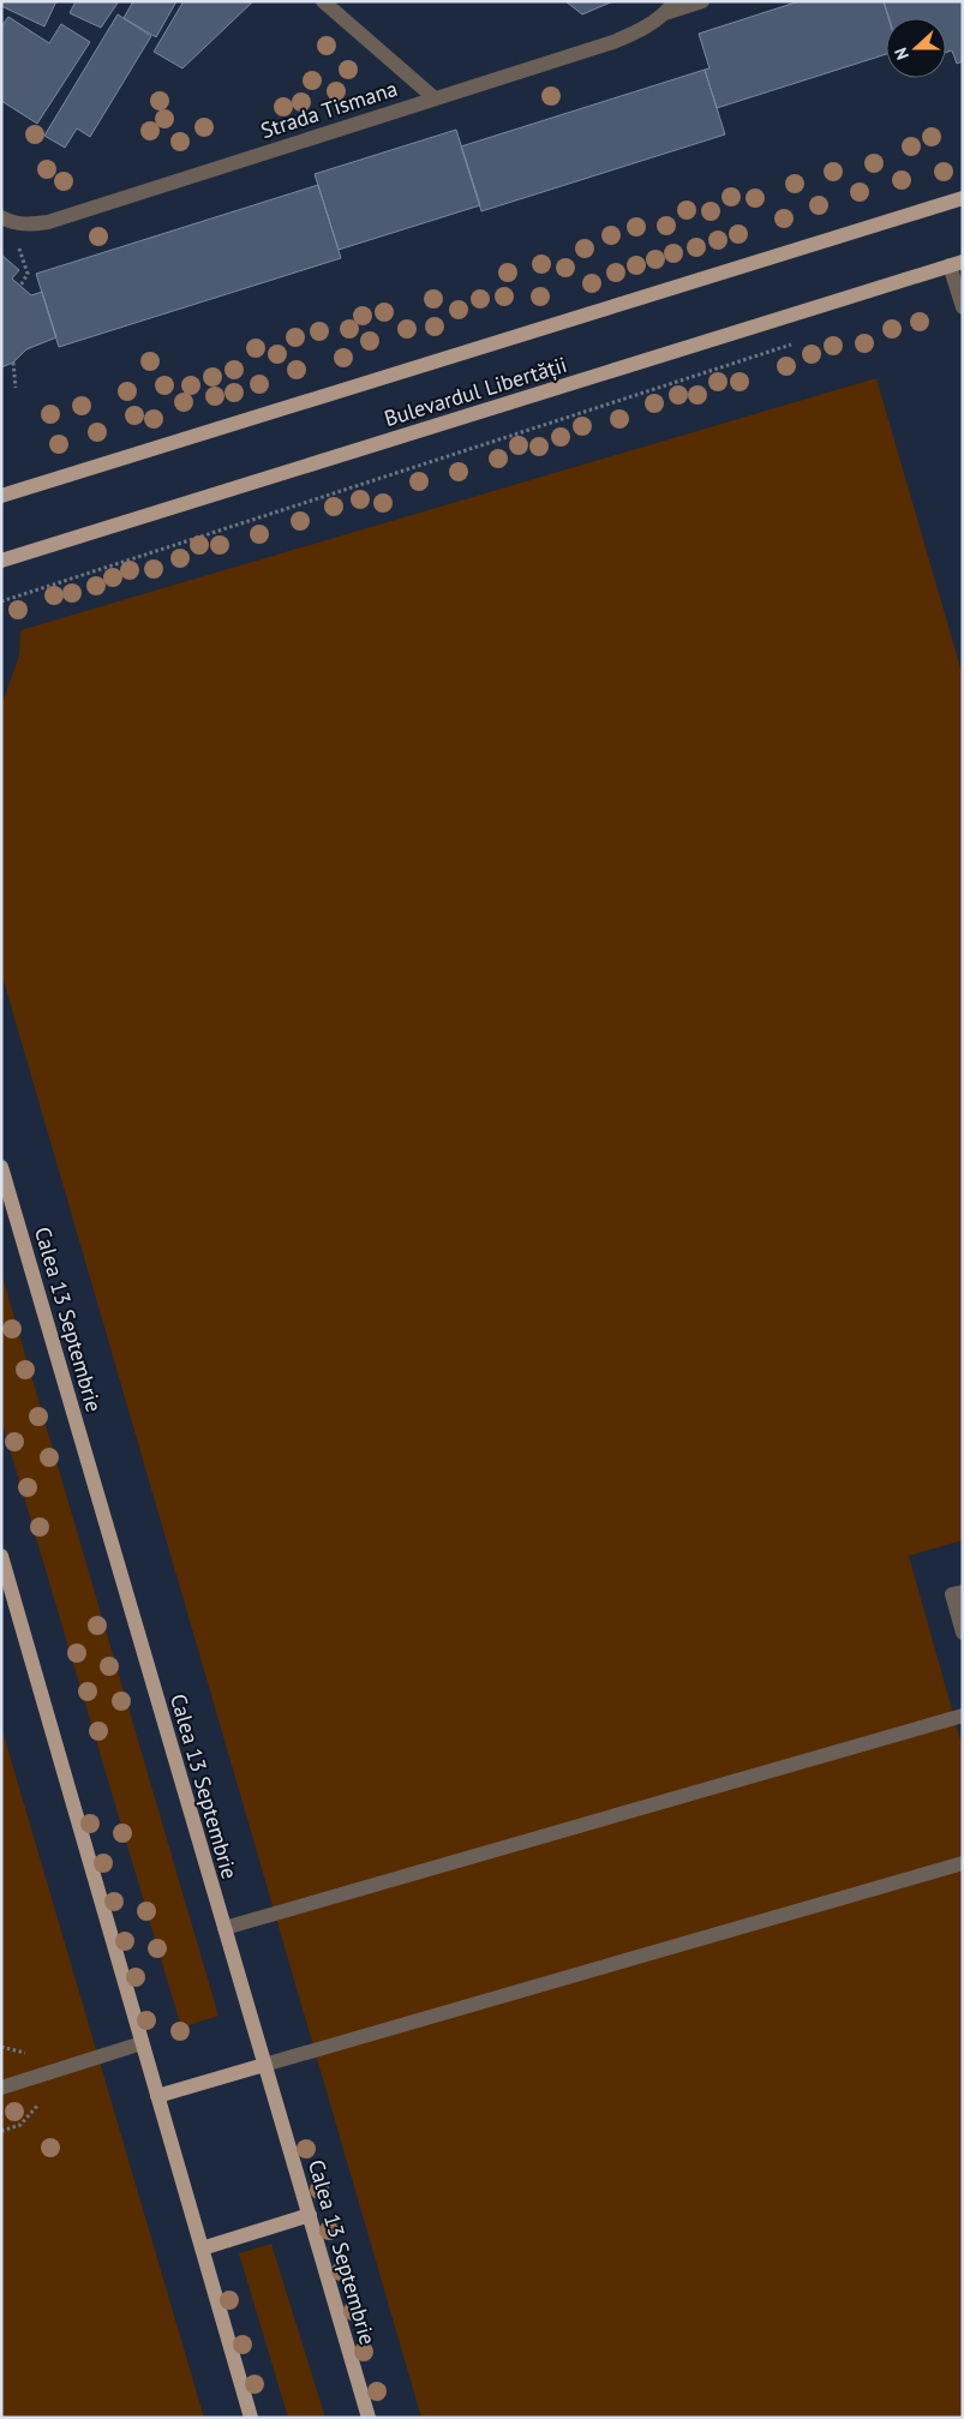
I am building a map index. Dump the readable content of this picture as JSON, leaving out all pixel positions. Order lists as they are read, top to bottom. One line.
{"streets":{"main road":["Bulevardul Libertății","Calea 13 Septembrie"],"street":["Strada Tismana"]},"north":"left"}
